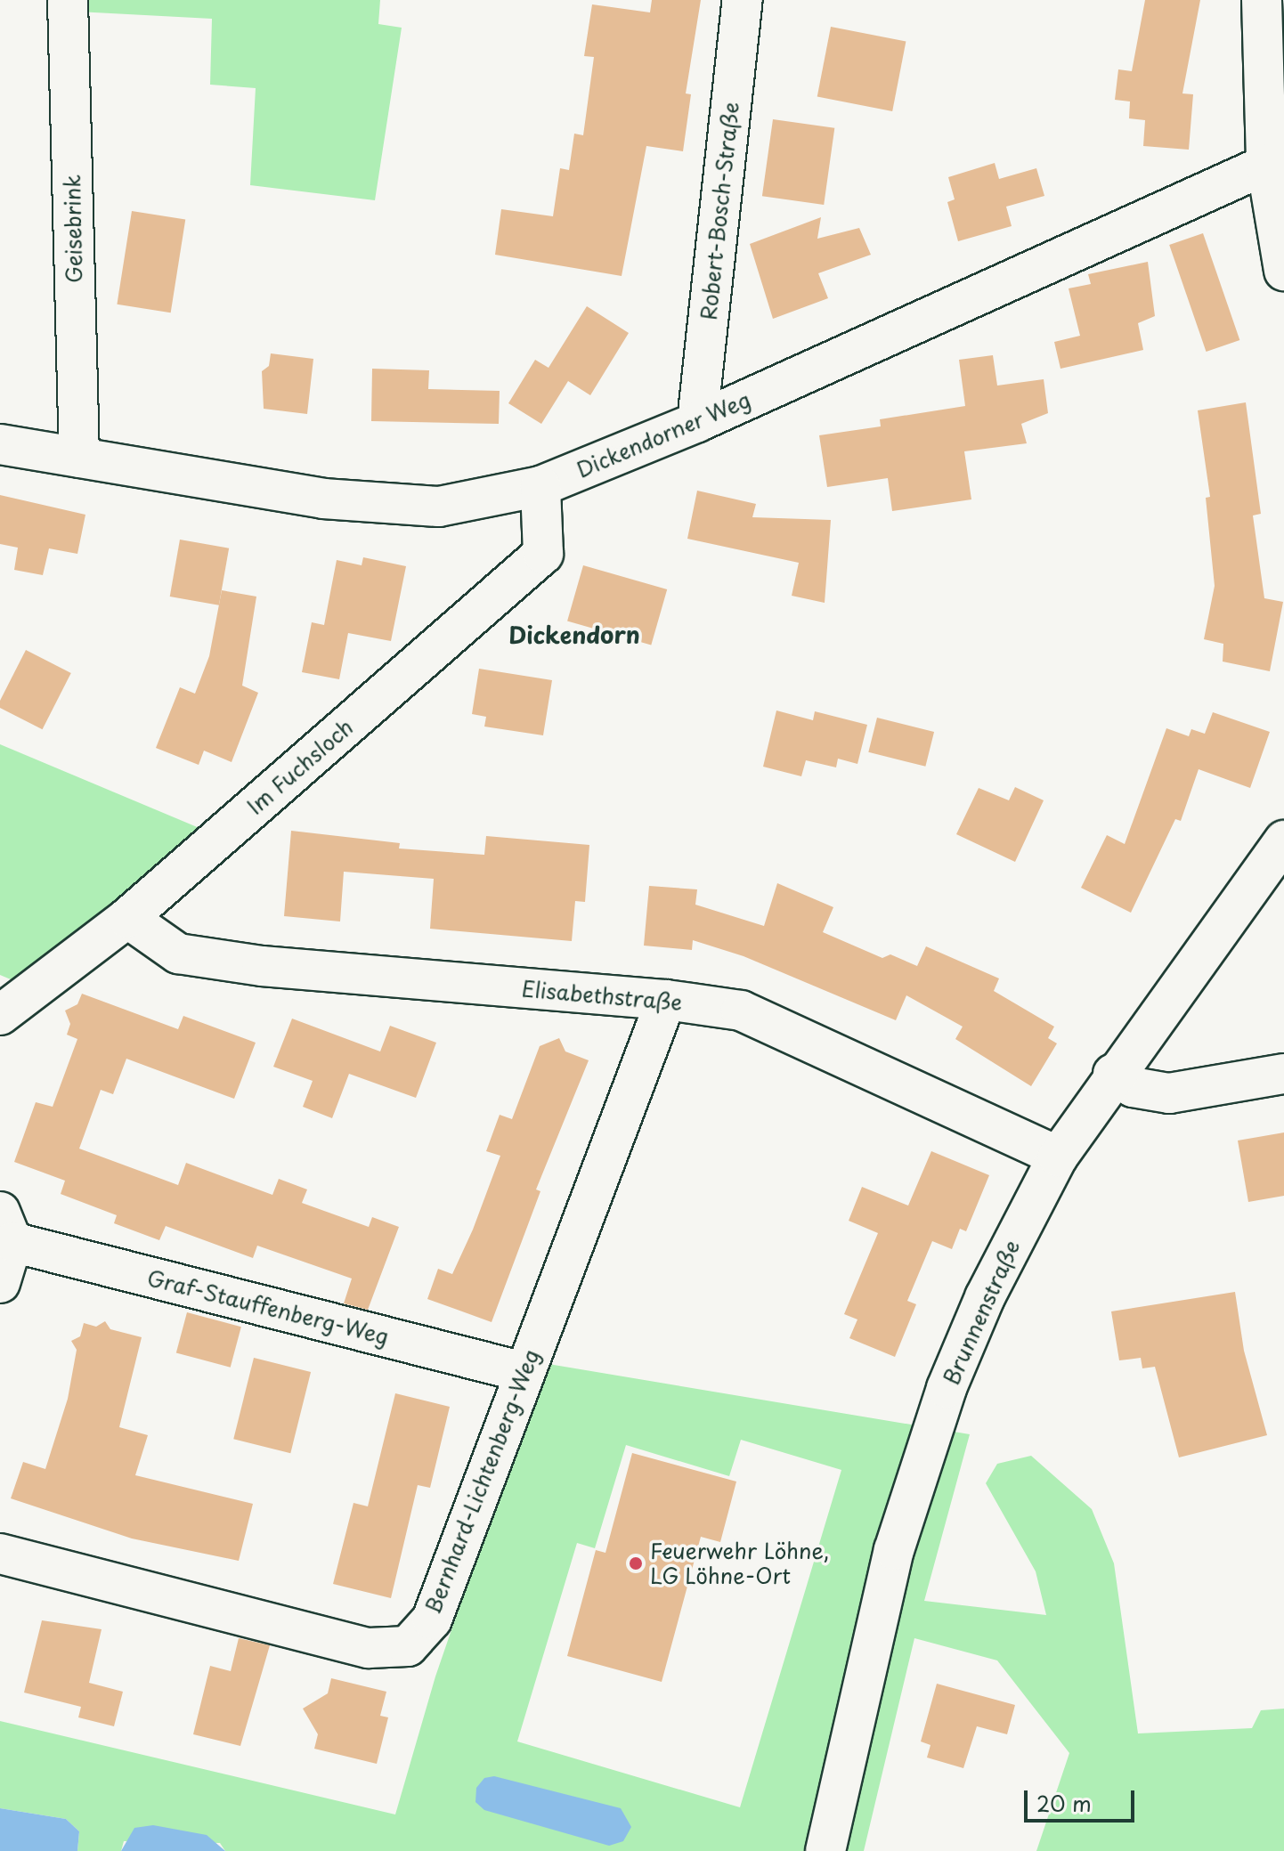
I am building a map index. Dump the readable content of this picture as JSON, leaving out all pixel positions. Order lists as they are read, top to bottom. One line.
{"streets":{"street":["Robert-Bosch-Straße","Geisebrink","Dickendorner Weg","Im Fuchsloch","Elisabethstraße","Graf-Stauffenberg-Weg","Brunnenstraße","Bernhard-Lichtenberg-Weg"]},"crossings":[["Robert-Bosch-Straße","Dickendorner Weg"],["Geisebrink","Dickendorner Weg"],["Dickendorner Weg","Im Fuchsloch"],["Im Fuchsloch","Elisabethstraße"],["Elisabethstraße","Brunnenstraße"],["Elisabethstraße","Bernhard-Lichtenberg-Weg"],["Graf-Stauffenberg-Weg","Bernhard-Lichtenberg-Weg"]],"districts":["Dickendorn"],"places":["Feuerwehr Löhne, LG Löhne-Ort"],"scale_bar":"20 m"}
